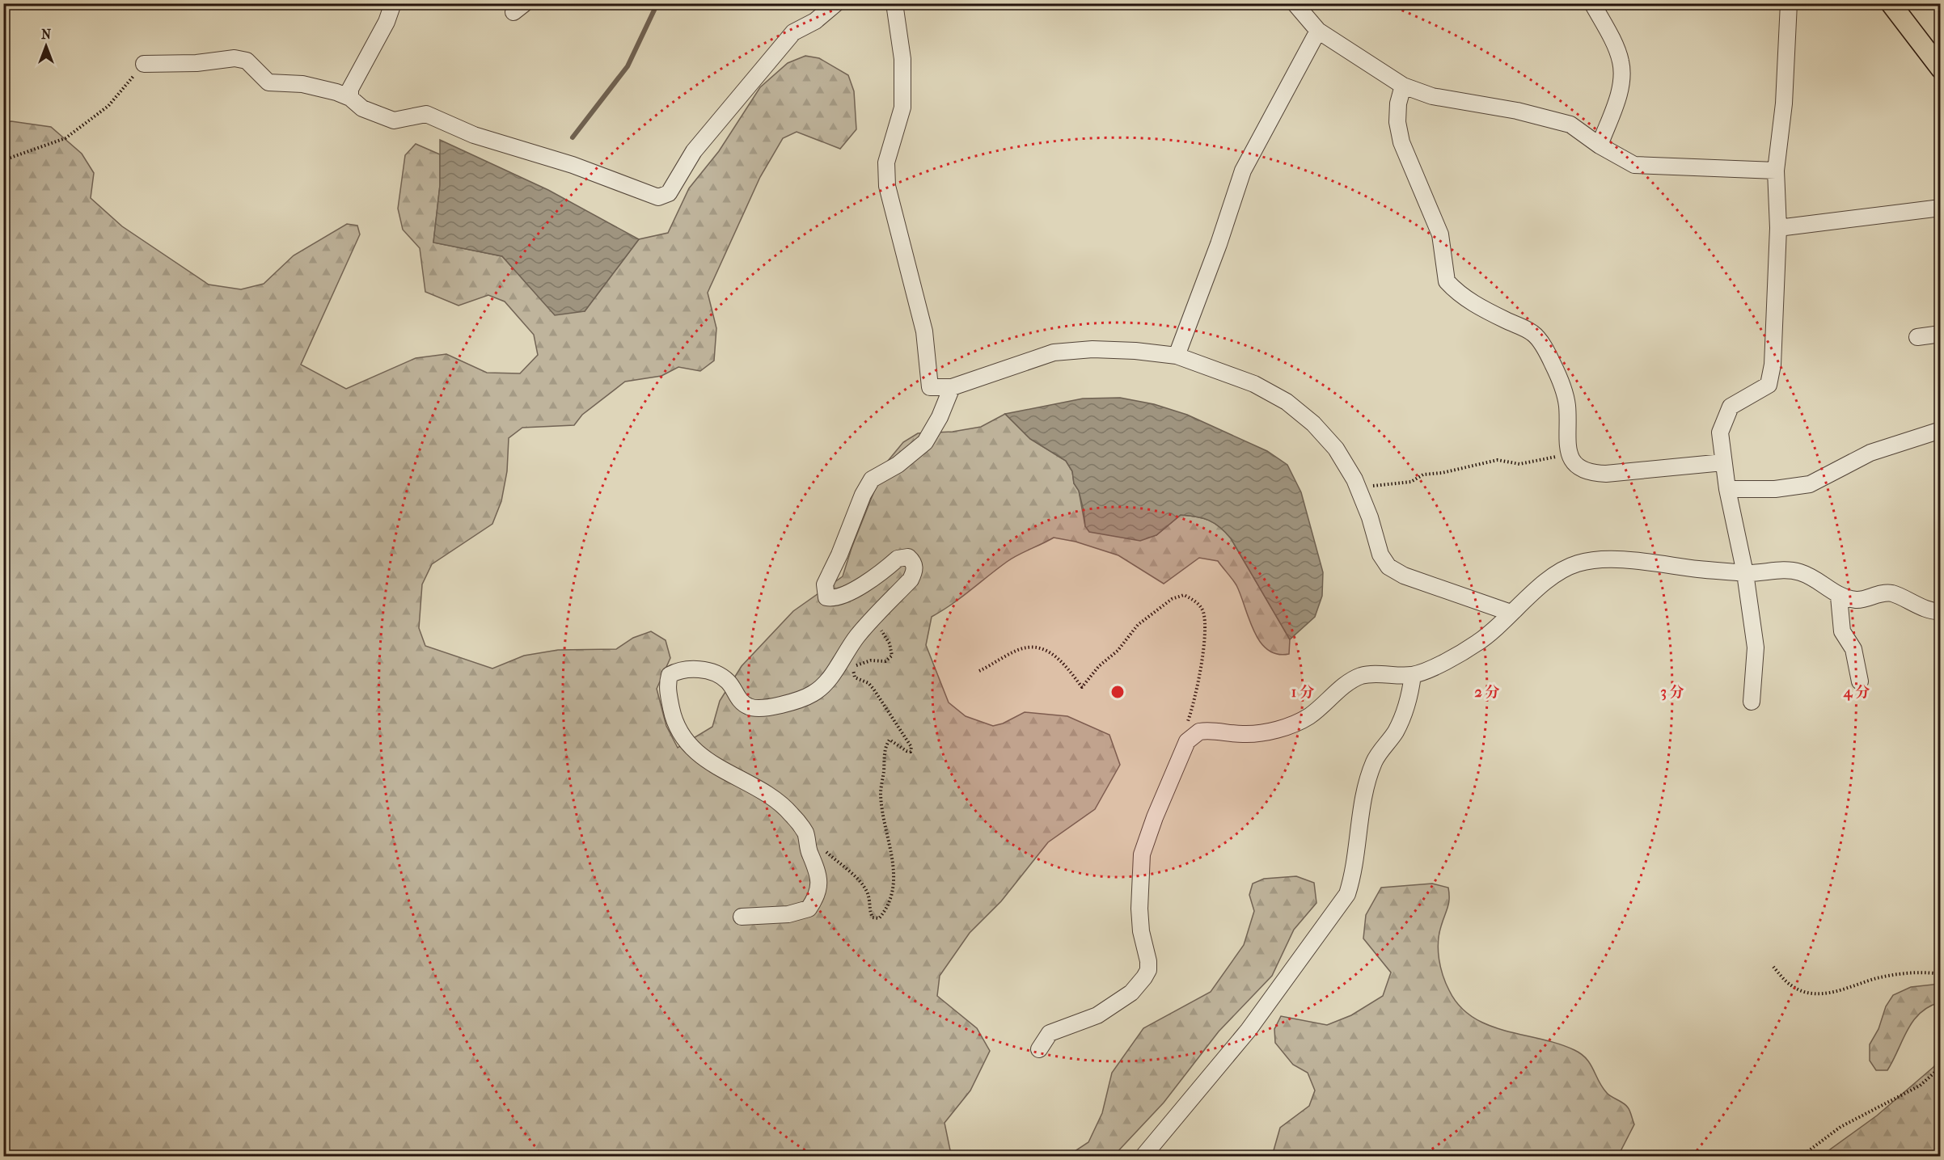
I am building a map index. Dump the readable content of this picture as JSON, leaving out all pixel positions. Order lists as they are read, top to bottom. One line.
{"north":"top","rings":["1 分","2 分","3 分","4 分"]}
